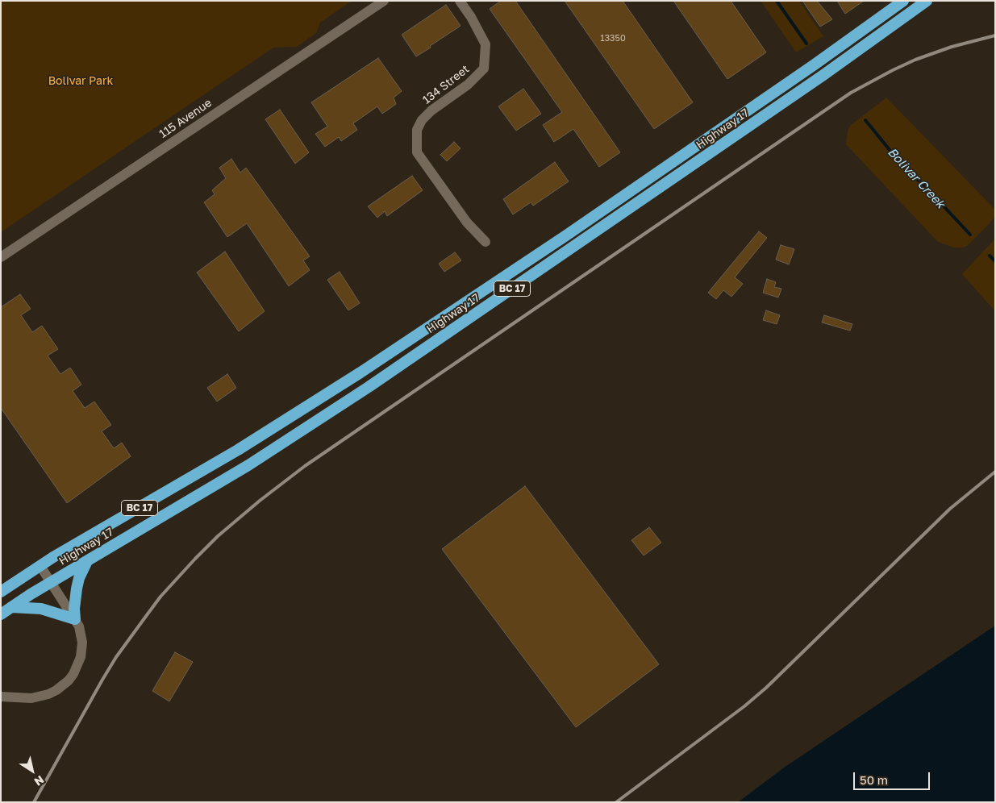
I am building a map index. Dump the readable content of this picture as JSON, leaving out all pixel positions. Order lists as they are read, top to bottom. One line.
{"streets":{"highway":["Highway 17","BC 17"],"street":["134 Street","115 Avenue"]},"water":["Bolivar Creek"],"parks":["Bolivar Park"],"house_numbers":["13350"],"scale_bar":"50 m","north":"bottom right"}
